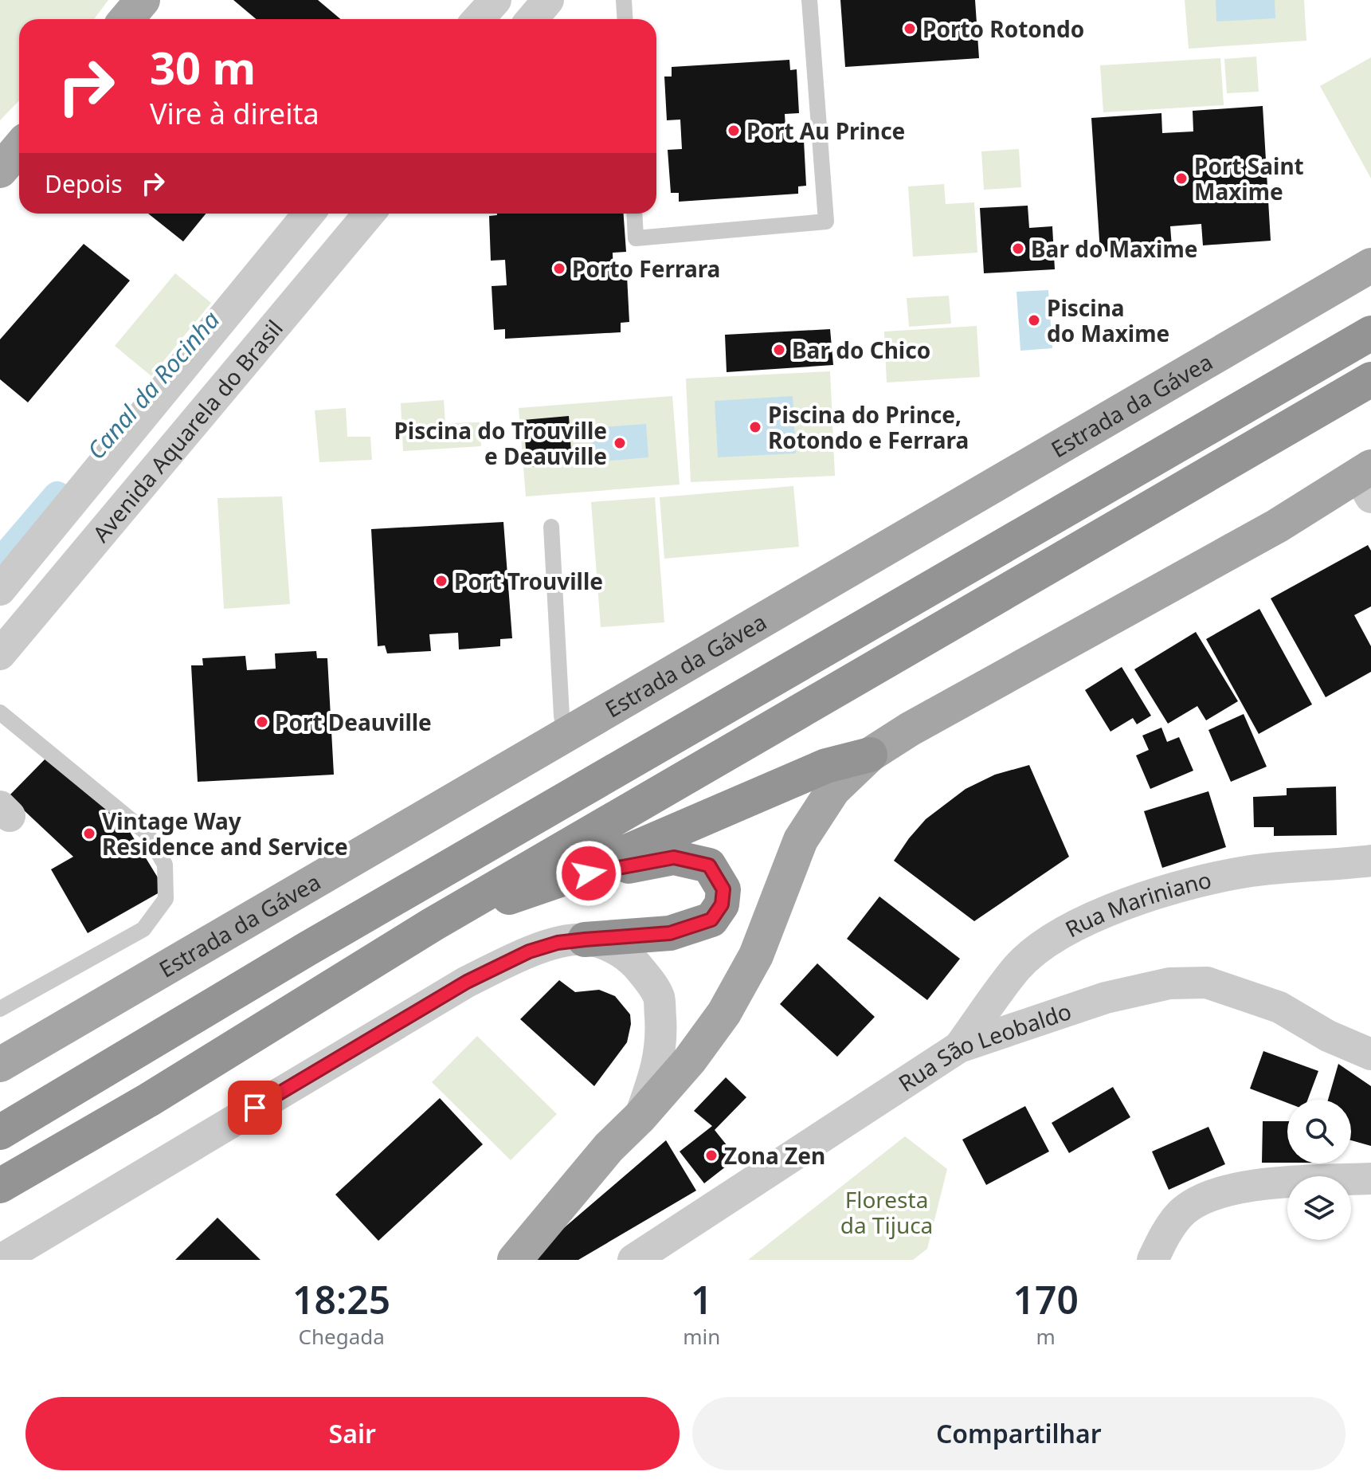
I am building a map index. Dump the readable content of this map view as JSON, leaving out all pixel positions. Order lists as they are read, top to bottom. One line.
{"streets":{"main road":["Estrada da Gávea"],"street":["Avenida Aquarela do Brasil","Rua Mariniano","Rua São Leobaldo"]},"crossings":[["Rua Mariniano","Rua São Leobaldo"]],"water":["Canal da Rocinha"],"parks":["Floresta da Tijuca"],"places":["Porto Rotondo","Port Au Prince","Port Saint Maxime","Bar do Maxime","Porto Ferrara","Piscina do Maxime","Bar do Chico","Piscina do Prince, Rotondo e Ferrara","Piscina do Trouville e Deauville","Port Trouville","Port Deauville","Vintage Way Residence and Service","Zona Zen"],"page":{"turn":["30 m","Vire à direita"],"then":"Depois","eta":["18:25","Chegada","1","min","170","m"],"buttons":["Sair","Compartilhar"]}}
